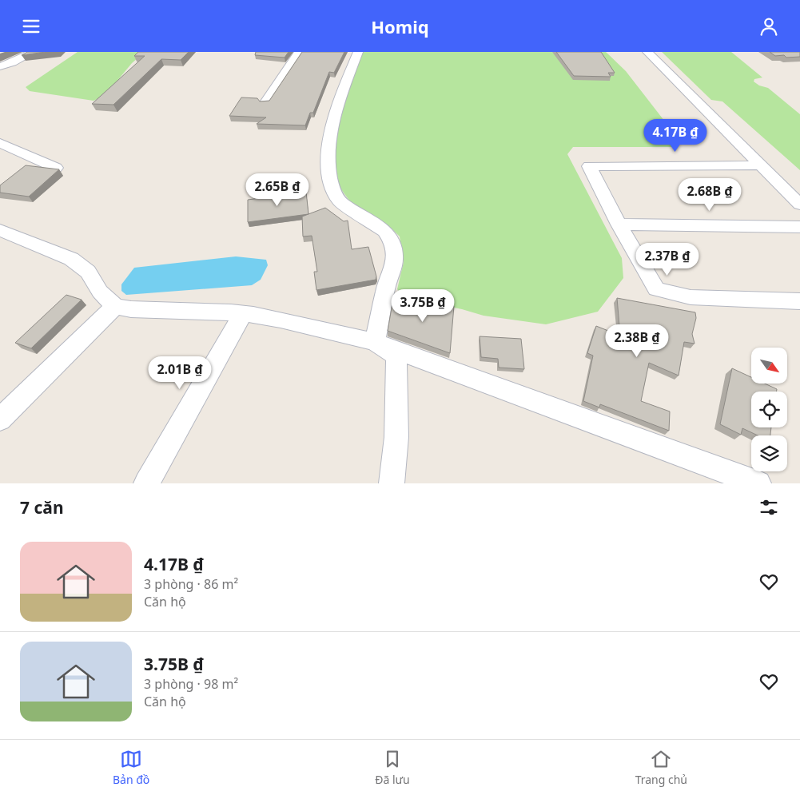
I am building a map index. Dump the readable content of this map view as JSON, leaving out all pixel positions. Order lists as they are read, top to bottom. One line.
{"north":"bottom right","page":{"header":"Homiq","price":["4.17B ₫","2.65B ₫","2.68B ₫","2.37B ₫","3.75B ₫","2.38B ₫","2.01B ₫"],"heading":"7 căn","list":[{"name":"4.17B ₫","note":"3 phòng · 86 m² · Căn hộ"},{"name":"3.75B ₫","note":"3 phòng · 98 m² · Căn hộ"}],"tabs":["Bản đồ","Đã lưu","Trang chủ"]}}
